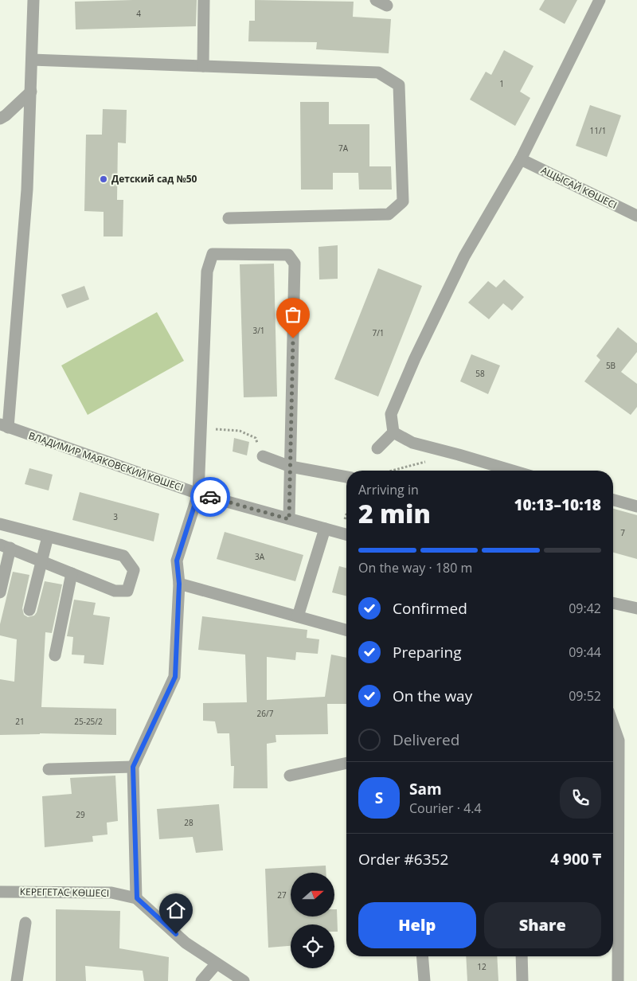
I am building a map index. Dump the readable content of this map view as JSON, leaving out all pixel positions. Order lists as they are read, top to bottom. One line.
{"streets":{"street":["АЩЫСАЙ КӨШЕСІ","ВЛАДИМИР МАЯКОВСКИЙ КӨШЕСІ","КЕРЕГЕТАС КӨШЕСІ"]},"places":["Детский сад №50"],"house_numbers":["4","1","11/1","7А","3/1","7/1","5В","58","3","7","3А","26/7","21","25-25/2","29","28","27","12"],"north":"right","page":{"heading":["2 min","Arriving in","10:13–10:18"],"panel":["Sam","Courier · 4.4","Order #6352","4 900 ₸"],"bar":"On the way · 180 m","list":[["Confirmed","09:42"],["Preparing","09:44"],["On the way","09:52"],"Delivered"],"round":"S","buttons":["Help","Share"]}}
